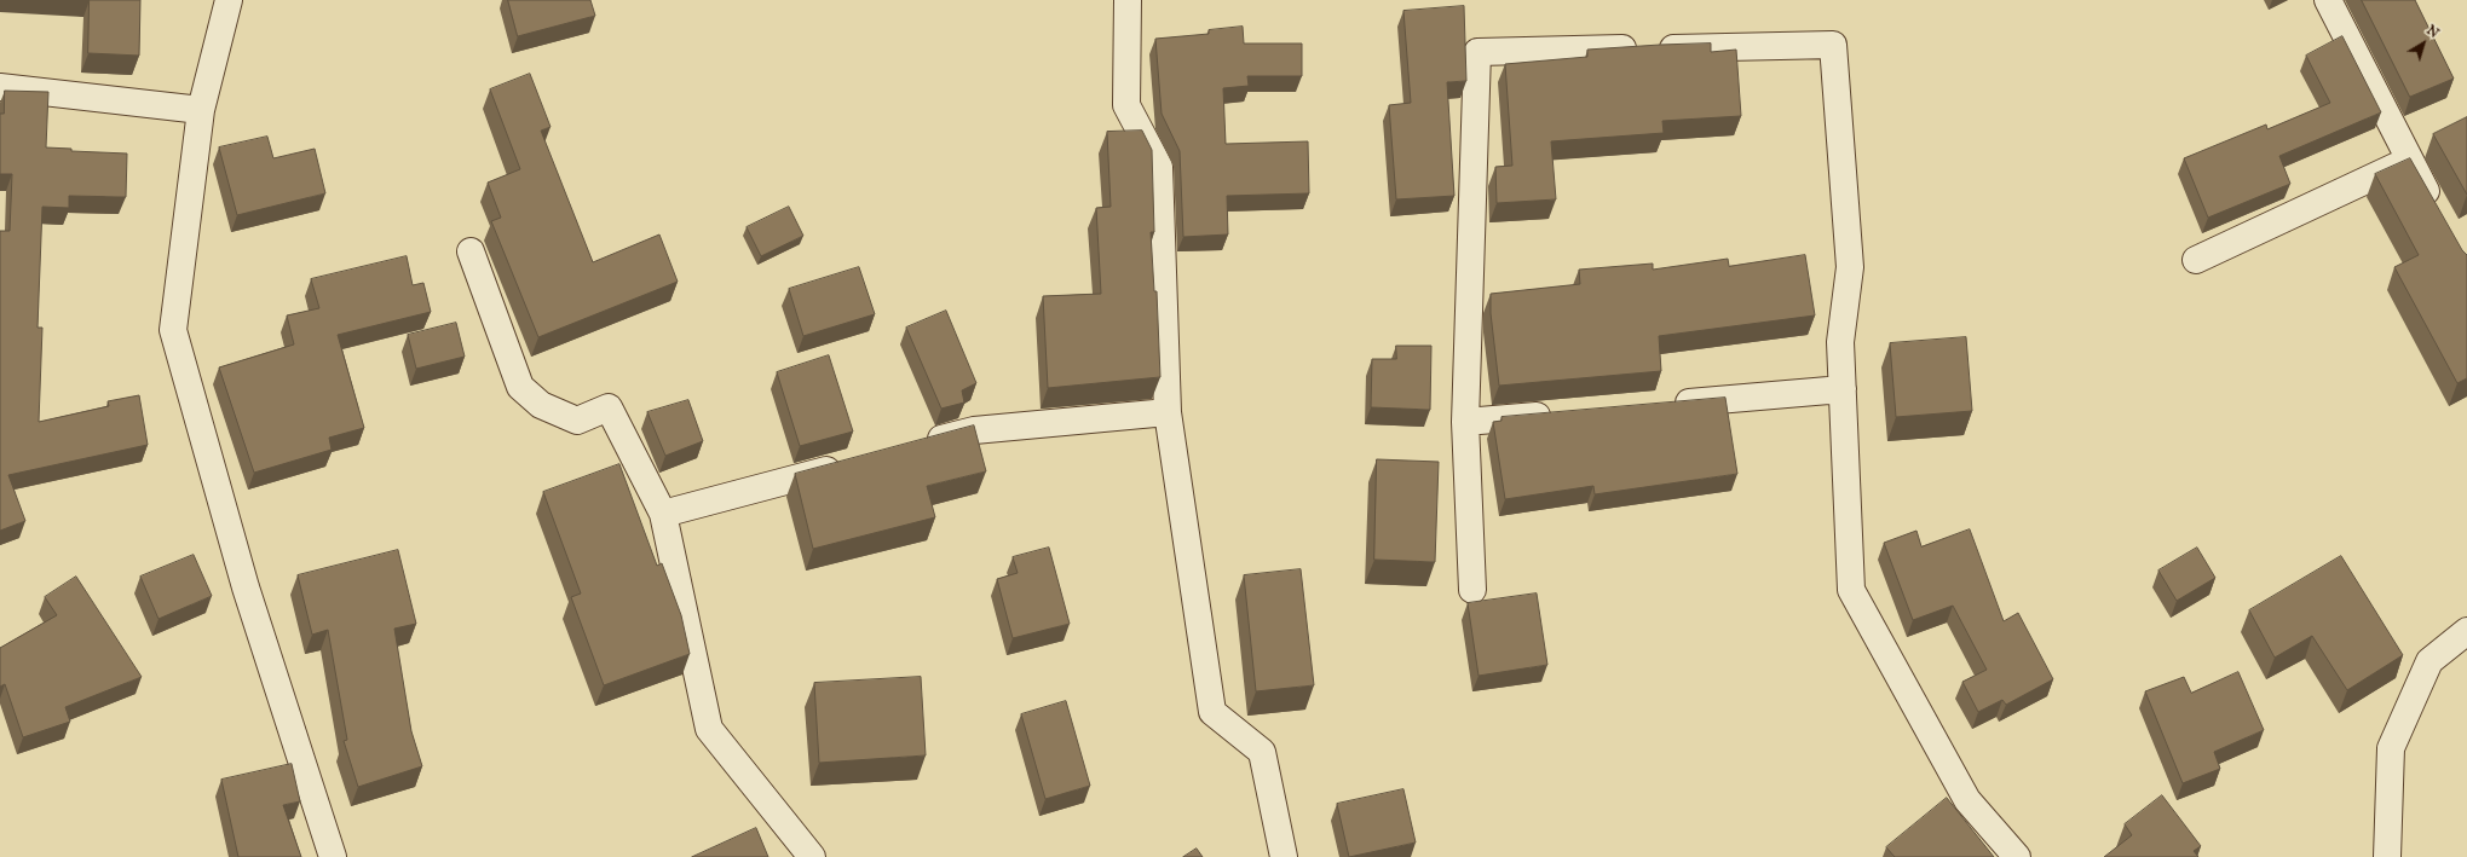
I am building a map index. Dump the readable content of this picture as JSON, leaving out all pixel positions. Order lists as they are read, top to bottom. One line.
{"north":"top right"}
